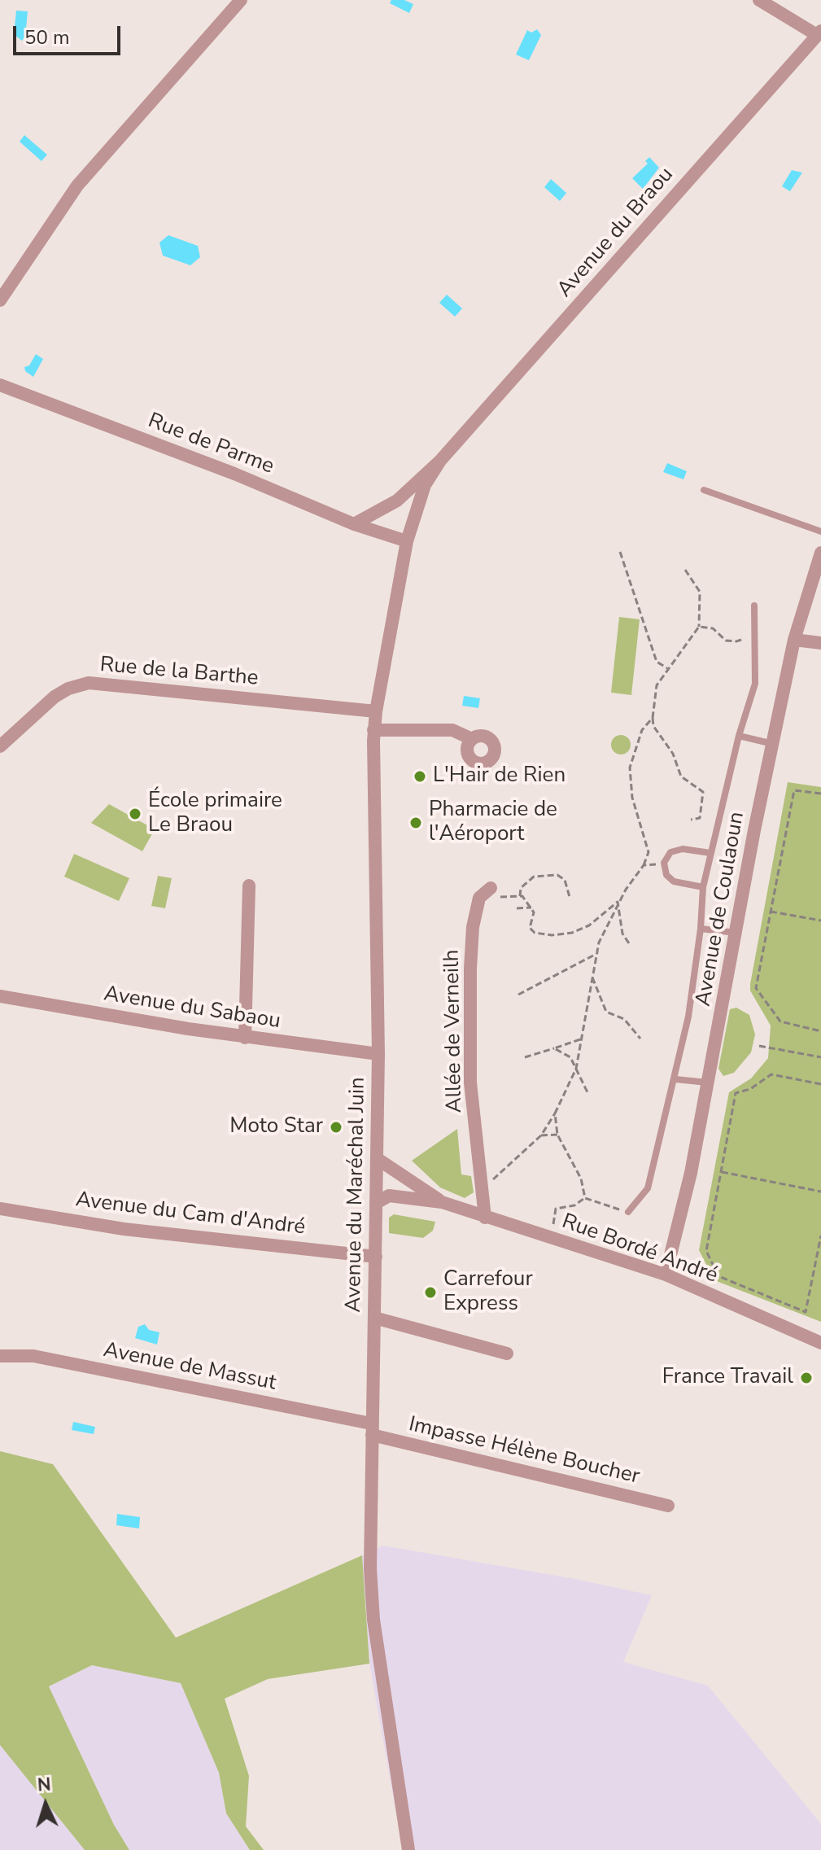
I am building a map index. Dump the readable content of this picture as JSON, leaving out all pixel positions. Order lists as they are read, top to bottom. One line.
{"streets":{"street":["Avenue du Braou","Rue de Parme","Rue de la Barthe","Avenue de Coulaoun","Avenue du Sabaou","Allée de Verneilh","Avenue du Maréchal Juin","Avenue du Cam d'André","Rue Bordé André","Avenue de Massut","Impasse Hélène Boucher"]},"crossings":[["Avenue du Braou","Rue de Parme"],["Avenue du Braou","Avenue du Maréchal Juin"],["Rue de Parme","Avenue du Maréchal Juin"],["Rue de la Barthe","Avenue du Maréchal Juin"],["Avenue de Coulaoun","Rue Bordé André"],["Avenue du Sabaou","Avenue du Maréchal Juin"],["Allée de Verneilh","Rue Bordé André"],["Avenue du Maréchal Juin","Avenue du Cam d'André"],["Avenue du Maréchal Juin","Rue Bordé André"],["Avenue du Maréchal Juin","Avenue de Massut"],["Avenue du Maréchal Juin","Impasse Hélène Boucher"],["Avenue de Massut","Impasse Hélène Boucher"]],"places":["L'Hair de Rien","École primaire Le Braou","Pharmacie de l'Aéroport","Moto Star","Carrefour Express","France Travail"],"scale_bar":"50 m","north":"top"}
